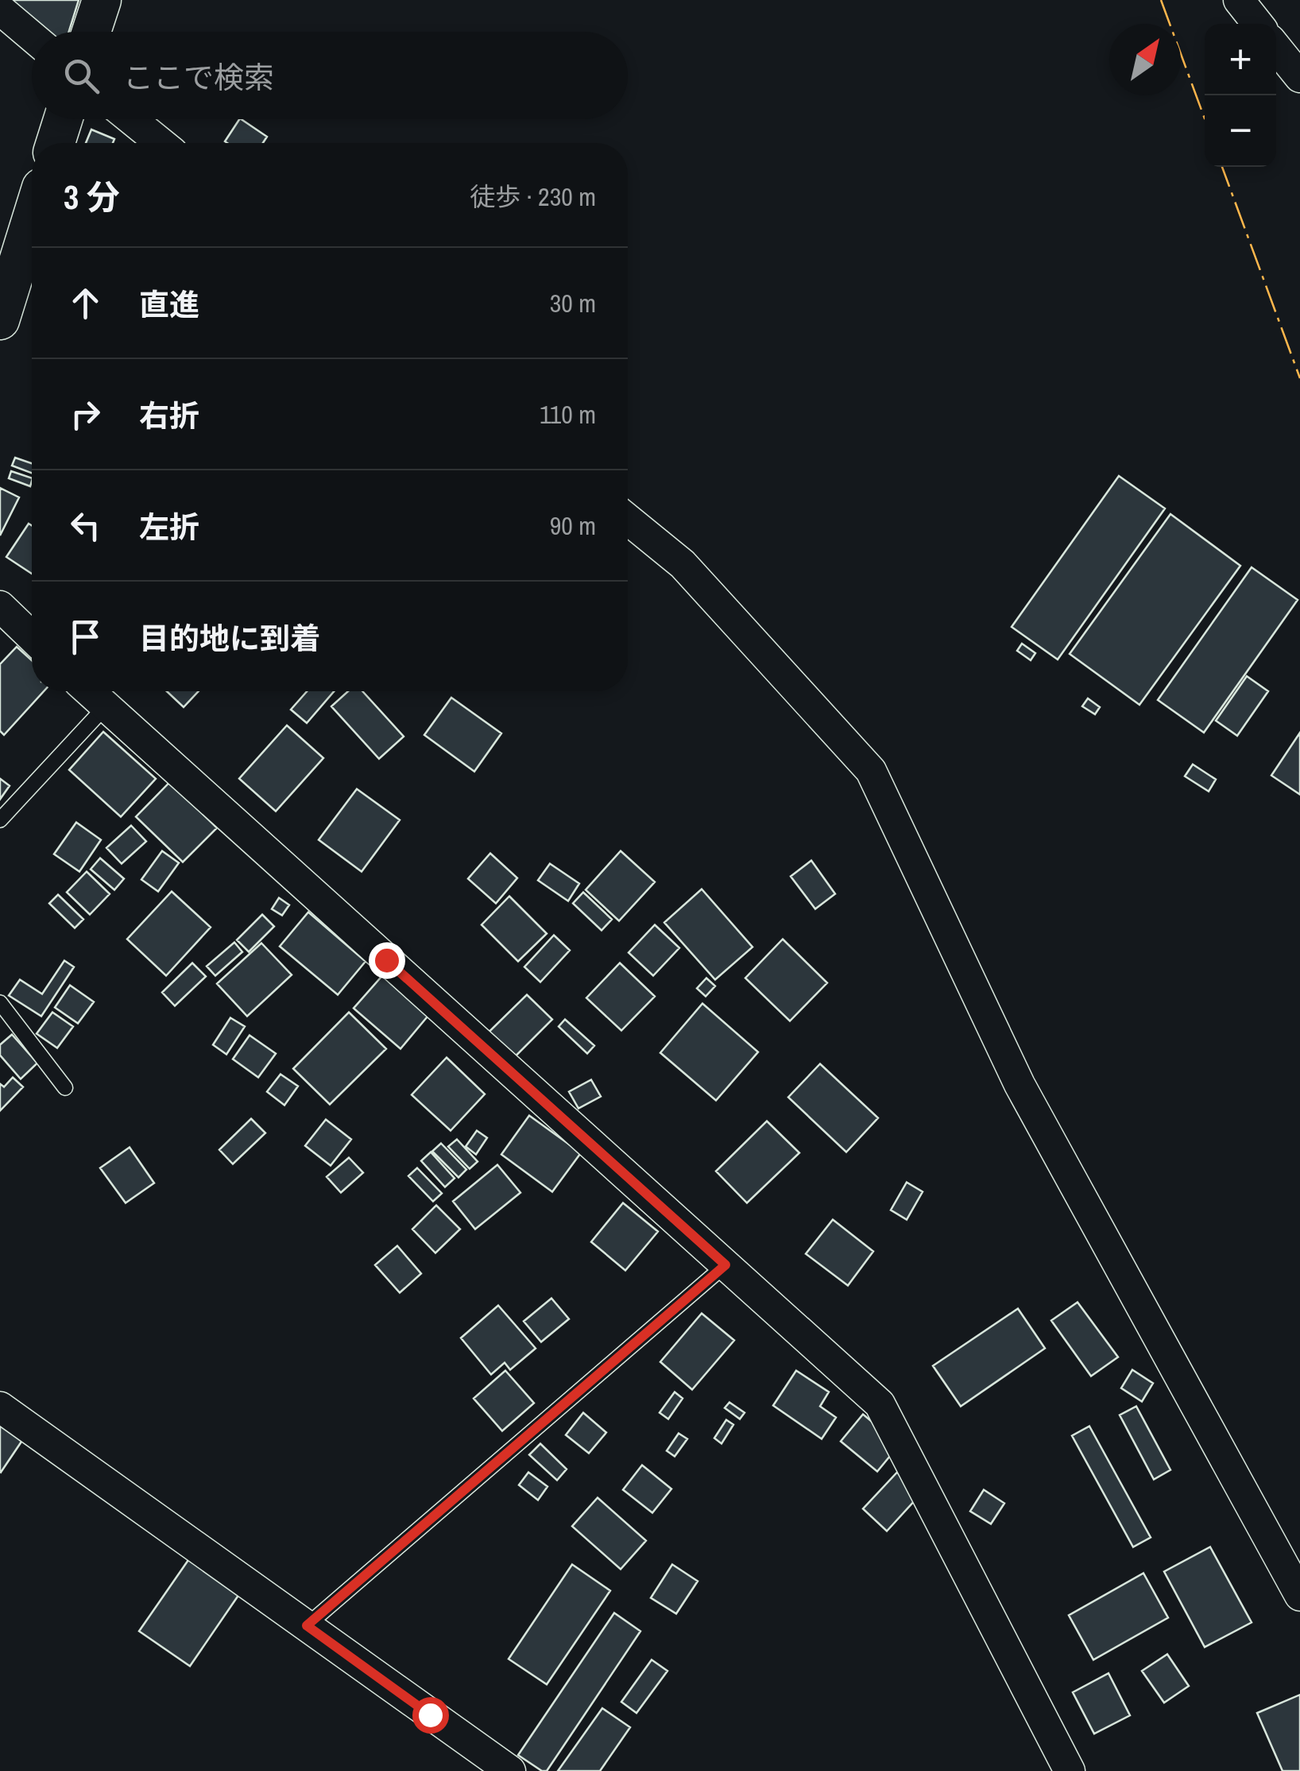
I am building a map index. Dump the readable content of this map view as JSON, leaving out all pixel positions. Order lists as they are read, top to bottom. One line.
{"north":"top right","page":{"map_buttons":["+","−"],"search":"ここで検索","heading":["3 分","徒歩 · 230 m"],"list":[["直進","30 m"],["右折","110 m"],["左折","90 m"],"目的地に到着"]}}
